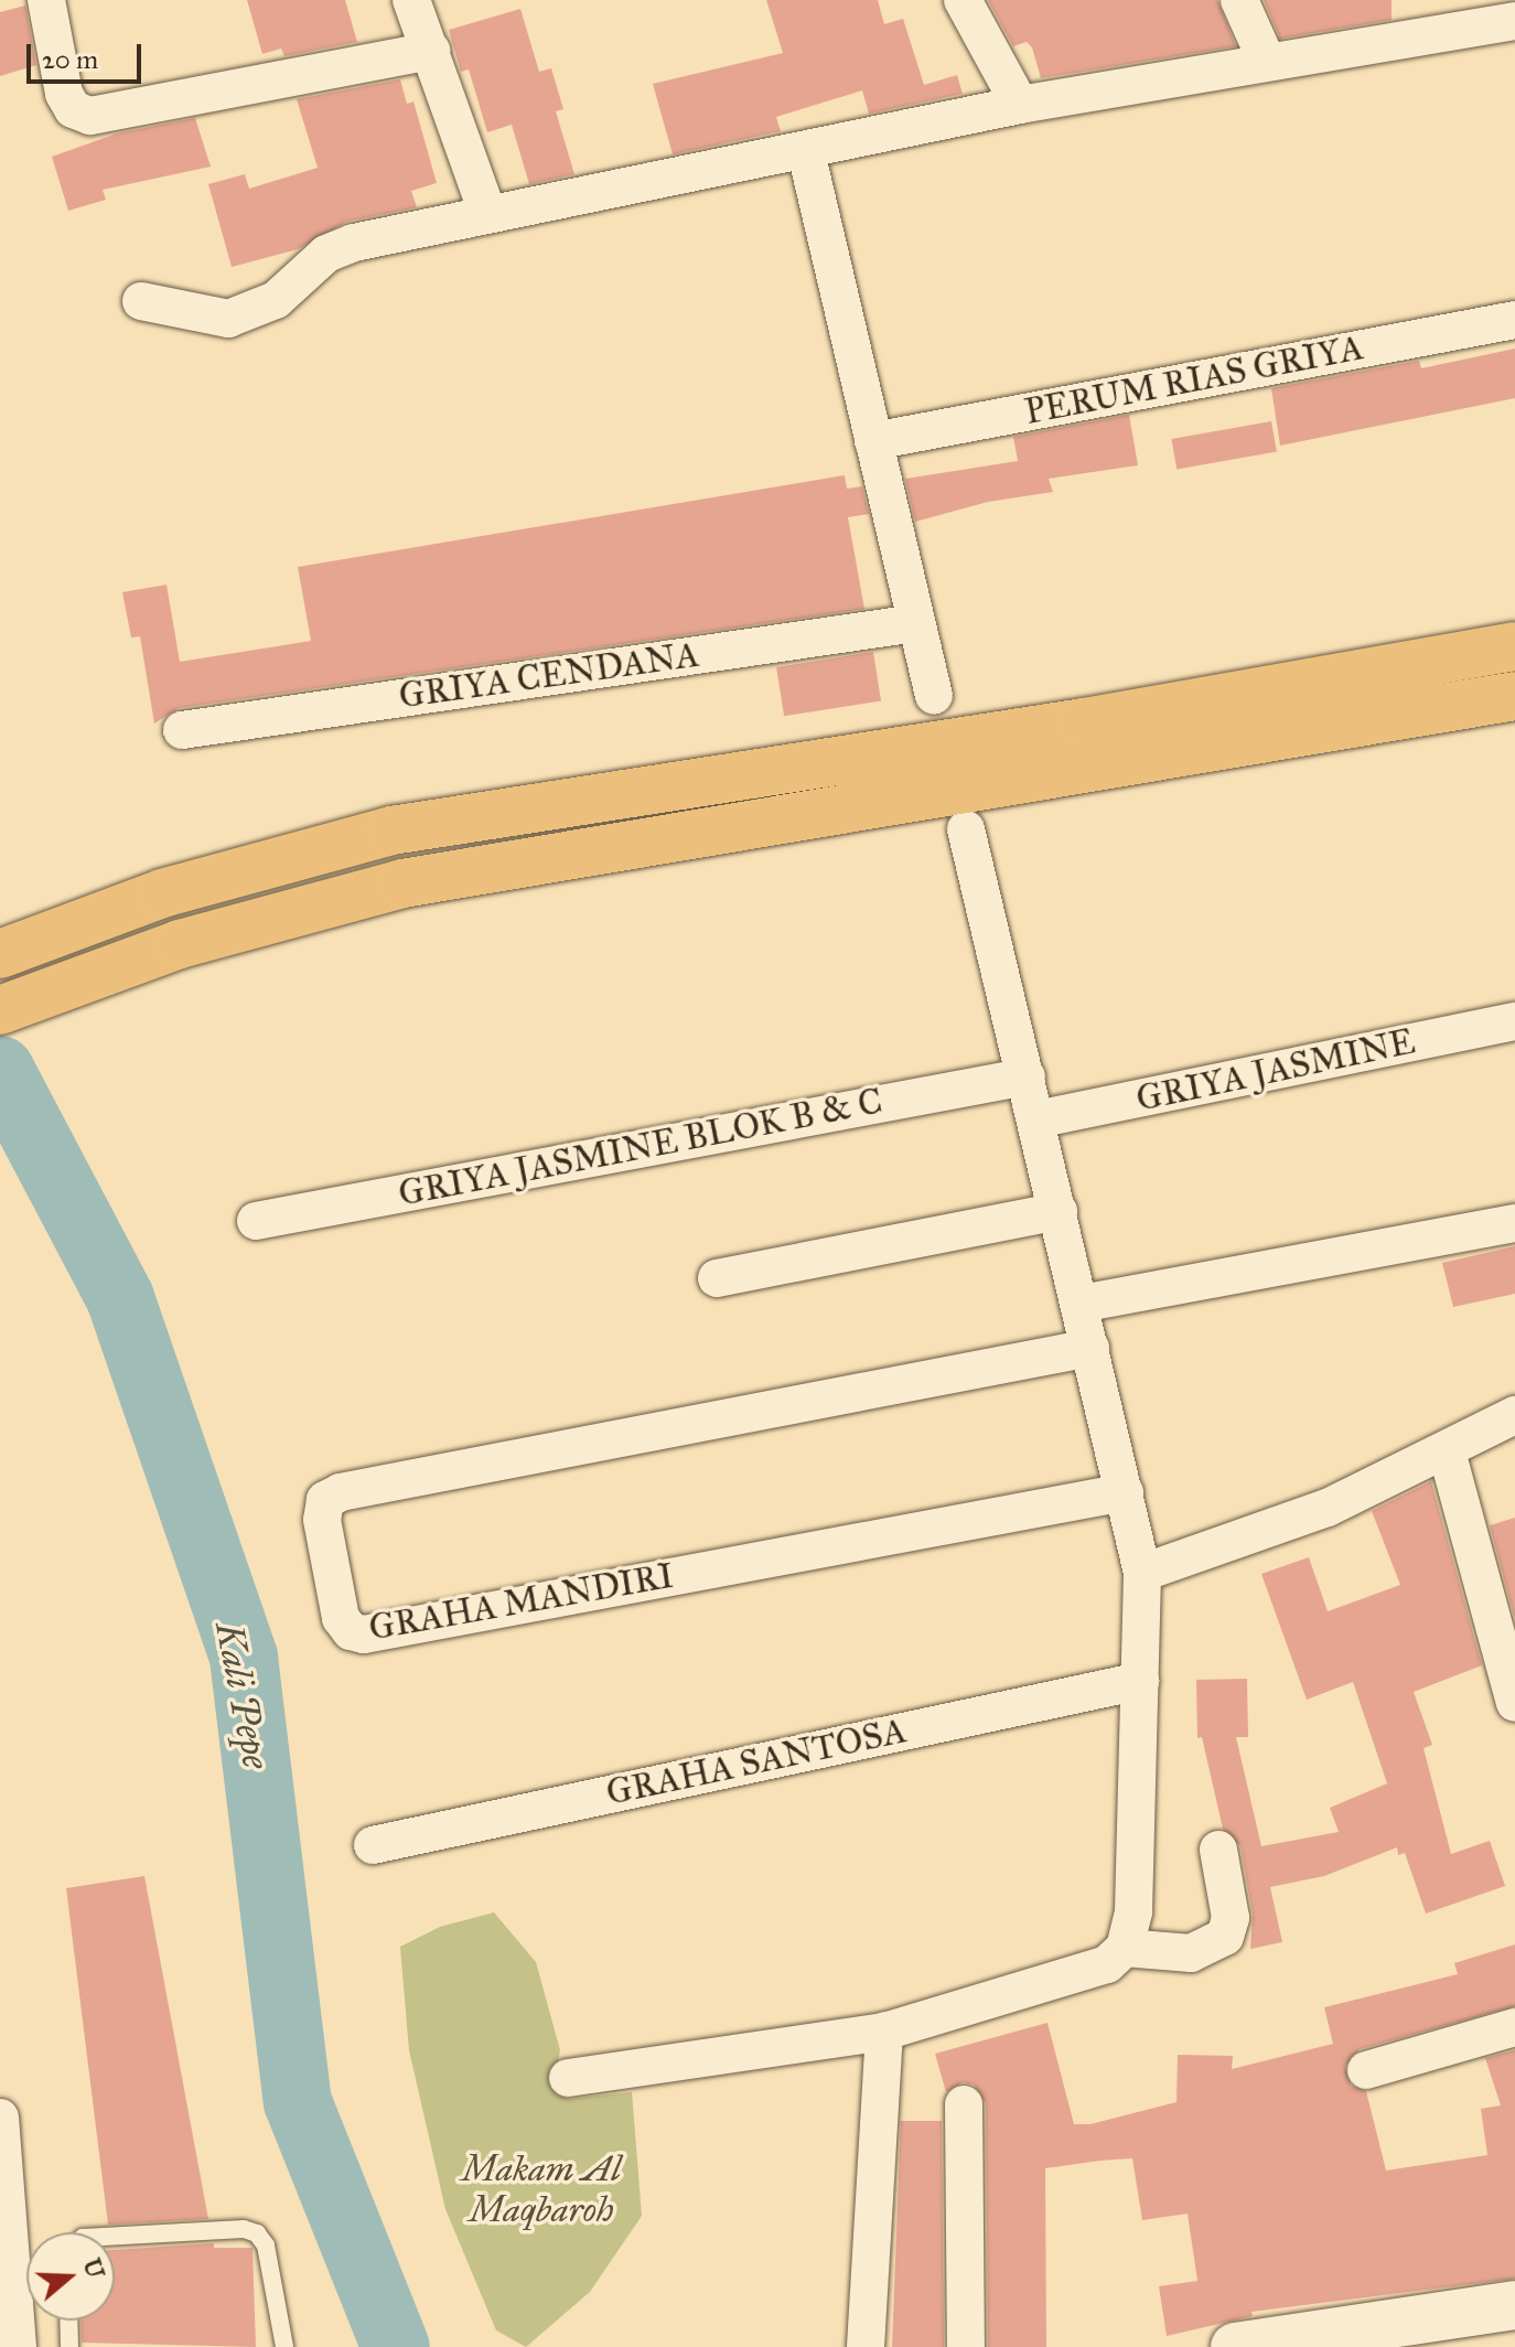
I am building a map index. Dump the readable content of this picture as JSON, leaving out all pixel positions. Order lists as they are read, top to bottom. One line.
{"streets":{"street":["PERUM RIAS GRIYA","GRIYA CENDANA","GRIYA JASMINE","GRIYA JASMINE BLOK B & C","GRAHA MANDIRI","GRAHA SANTOSA"]},"water":["Kali Pepe"],"parks":["Makam Al Maqbaroh"],"scale_bar":"20 m","north":"right"}
